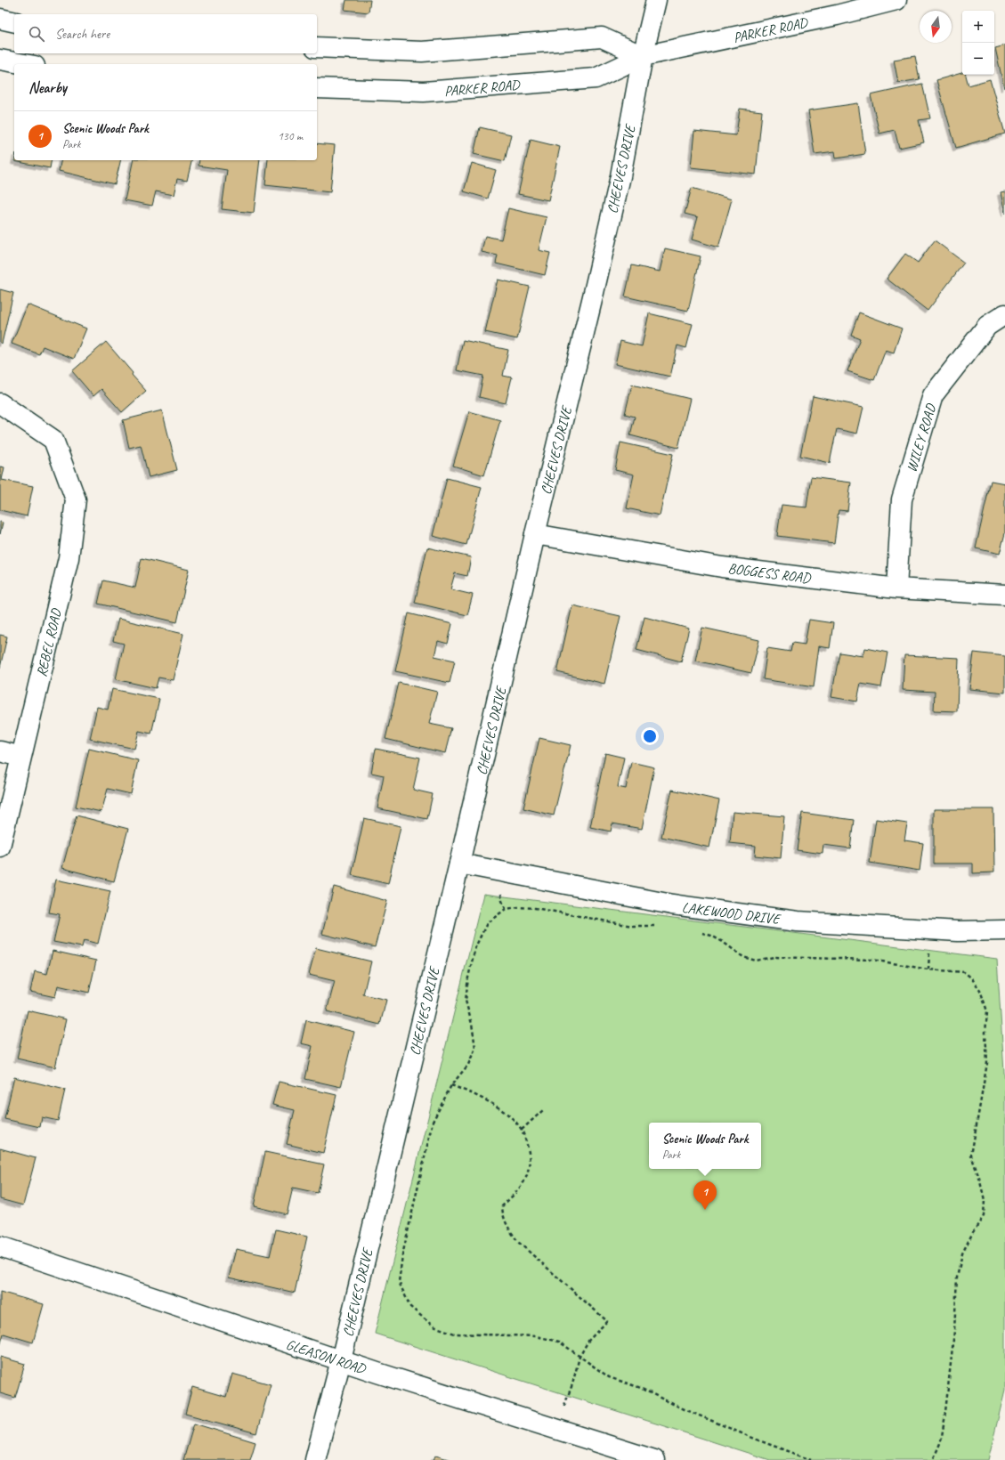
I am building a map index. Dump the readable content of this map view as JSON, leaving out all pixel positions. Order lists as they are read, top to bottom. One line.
{"streets":{"street":["PARKER ROAD","CHEEVES DRIVE","WILEY ROAD","BOGGESS ROAD","REBEL ROAD","LAKEWOOD DRIVE","GLEASON ROAD"]},"crossings":[["PARKER ROAD","CHEEVES DRIVE"],["CHEEVES DRIVE","BOGGESS ROAD"],["CHEEVES DRIVE","LAKEWOOD DRIVE"],["CHEEVES DRIVE","GLEASON ROAD"],["WILEY ROAD","BOGGESS ROAD"]],"north":"bottom","page":{"map_buttons":["+","−"],"search":"Search here","heading":"Nearby","list":[{"mark":"1","name":"Scenic Woods Park","note":"Park","value":"130 m"}],"popup":["Scenic Woods Park","Park"],"pins":"1"}}
